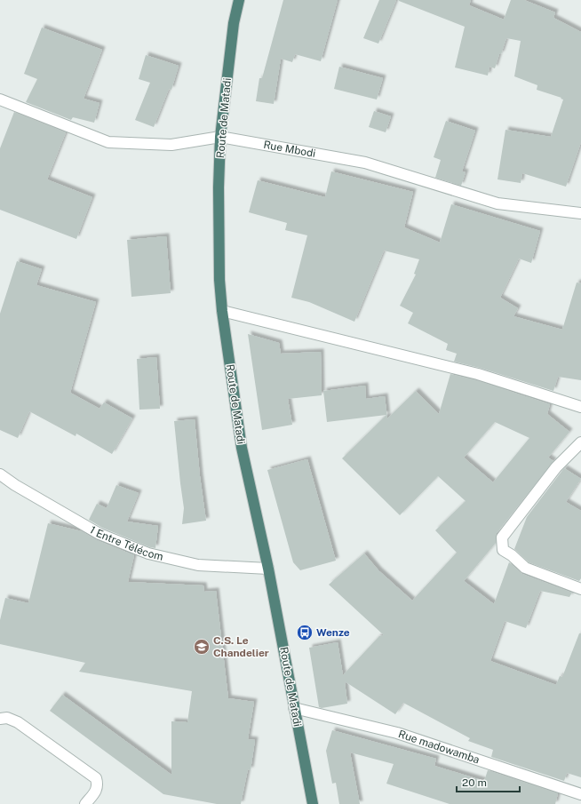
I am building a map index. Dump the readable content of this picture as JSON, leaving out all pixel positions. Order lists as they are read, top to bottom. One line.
{"streets":{"highway":["Route de Matadi"],"street":["Rue Mbodi","1 Entre Télécom","Rue madowamba"]},"crossings":[["Route de Matadi","Rue Mbodi"],["Route de Matadi","1 Entre Télécom"],["Route de Matadi","Rue madowamba"]],"places":{"bus stop":["Wenze"],"school or university":["C.S. Le Chandelier"]},"scale_bar":"20 m"}
